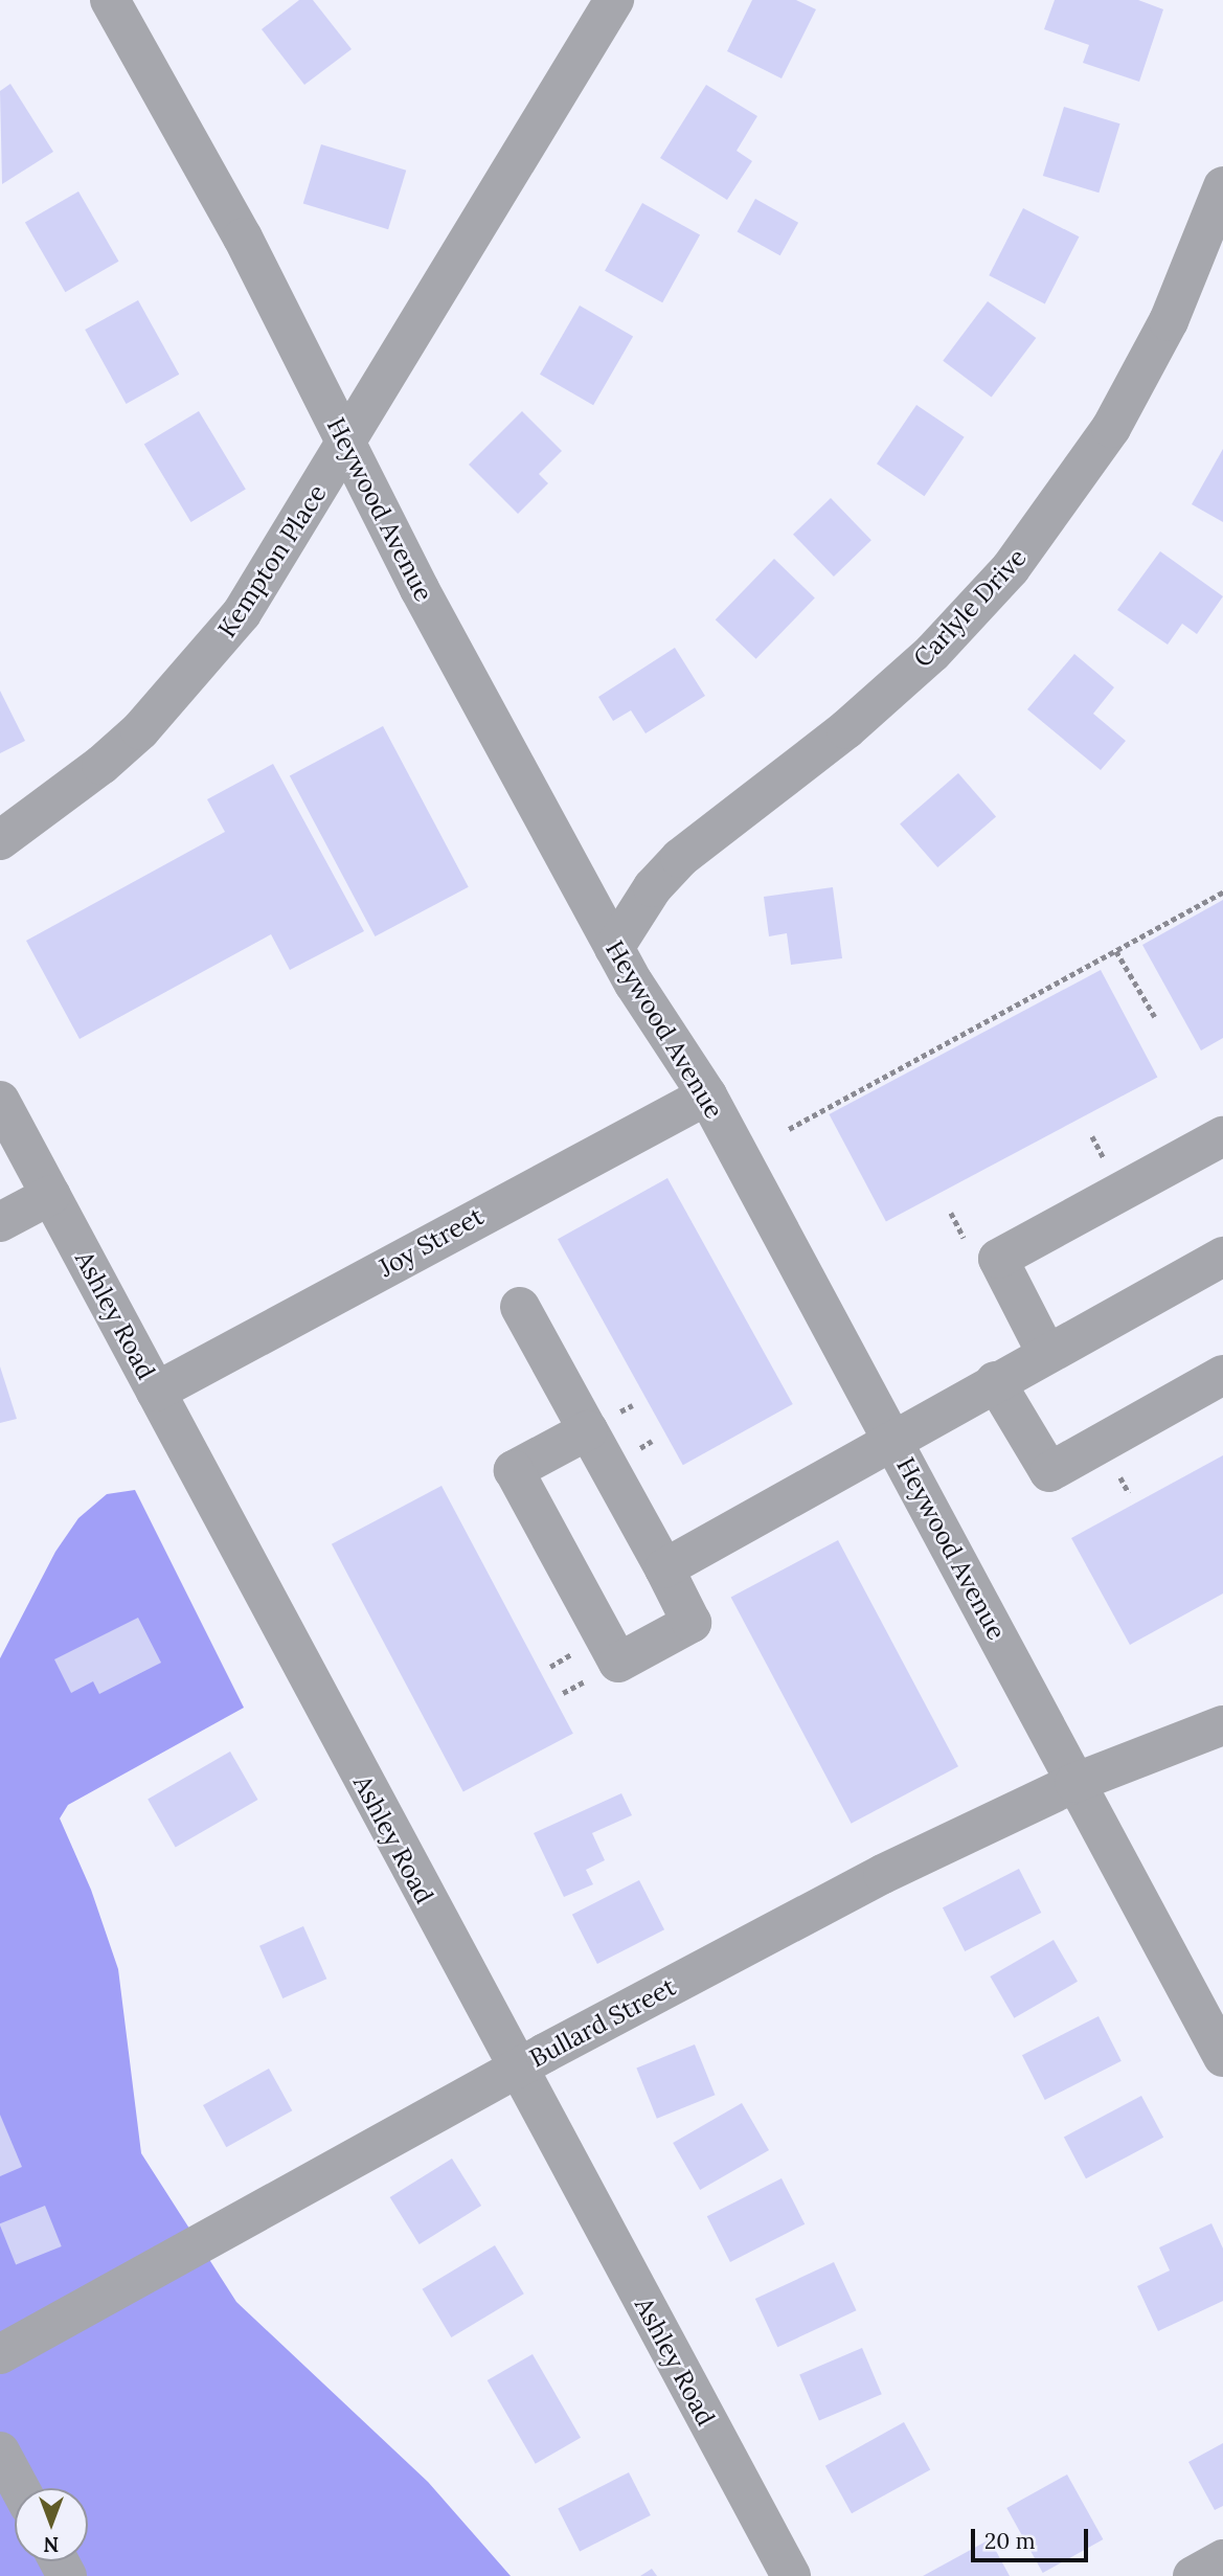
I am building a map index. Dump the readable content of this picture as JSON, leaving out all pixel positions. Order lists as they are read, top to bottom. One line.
{"streets":{"street":["Heywood Avenue","Kempton Place","Carlyle Drive","Joy Street","Ashley Road","Bullard Street"]},"crossings":[["Heywood Avenue","Kempton Place"],["Heywood Avenue","Carlyle Drive"],["Heywood Avenue","Joy Street"],["Heywood Avenue","Bullard Street"],["Joy Street","Ashley Road"],["Ashley Road","Bullard Street"]],"scale_bar":"20 m","north":"bottom"}
